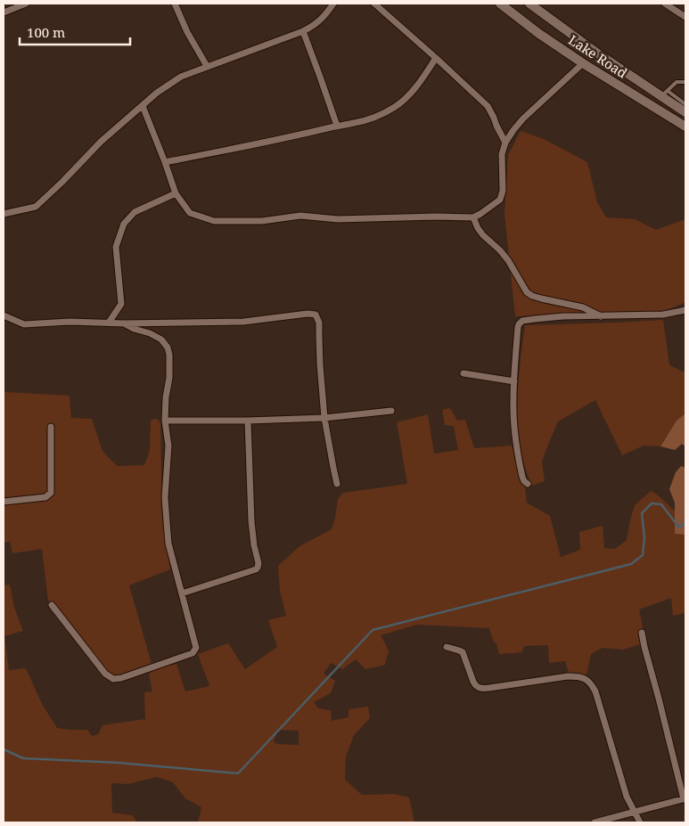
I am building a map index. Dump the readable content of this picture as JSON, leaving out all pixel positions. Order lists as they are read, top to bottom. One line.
{"streets":{"main road":["Lake Road"]},"scale_bar":"100 m"}
